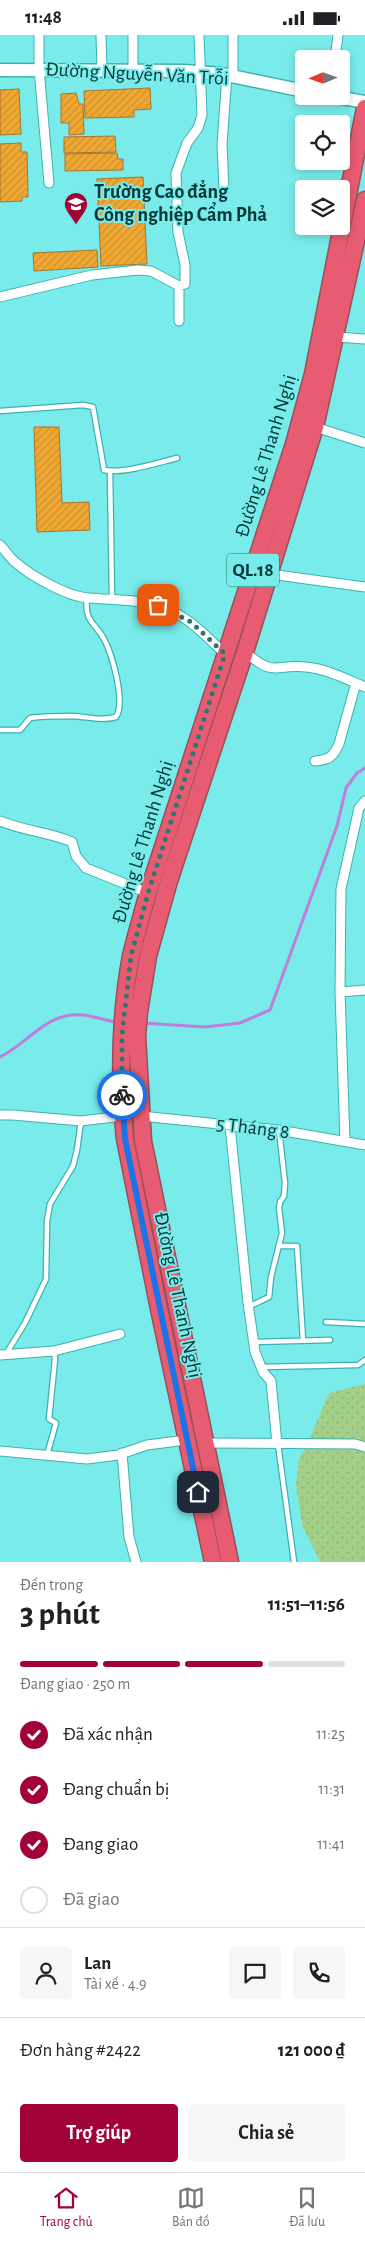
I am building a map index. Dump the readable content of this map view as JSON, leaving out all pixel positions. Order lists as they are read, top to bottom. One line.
{"streets":{"highway":["Đường Lê Thanh Nghị","QL.18"],"street":["Đường Nguyễn Văn Trỗi","5 Tháng 8"]},"crossings":[["Đường Lê Thanh Nghị","QL.18"],["Đường Lê Thanh Nghị","5 Tháng 8"]],"places":{"school or university":["Trường Cao đẳng Công nghiệp Cẩm Phả"]},"north":"left","page":{"status":"11:48","heading":["3 phút","Đến trong","11:51–11:56"],"panel":["Lan","Tài xế · 4.9","Đơn hàng #2422","121 000 ₫"],"bar":"Đang giao · 250 m","list":[["Đã xác nhận","11:25"],["Đang chuẩn bị","11:31"],["Đang giao","11:41"],"Đã giao"],"buttons":["Trợ giúp","Chia sẻ"],"tabs":["Trang chủ","Bản đồ","Đã lưu"]}}
